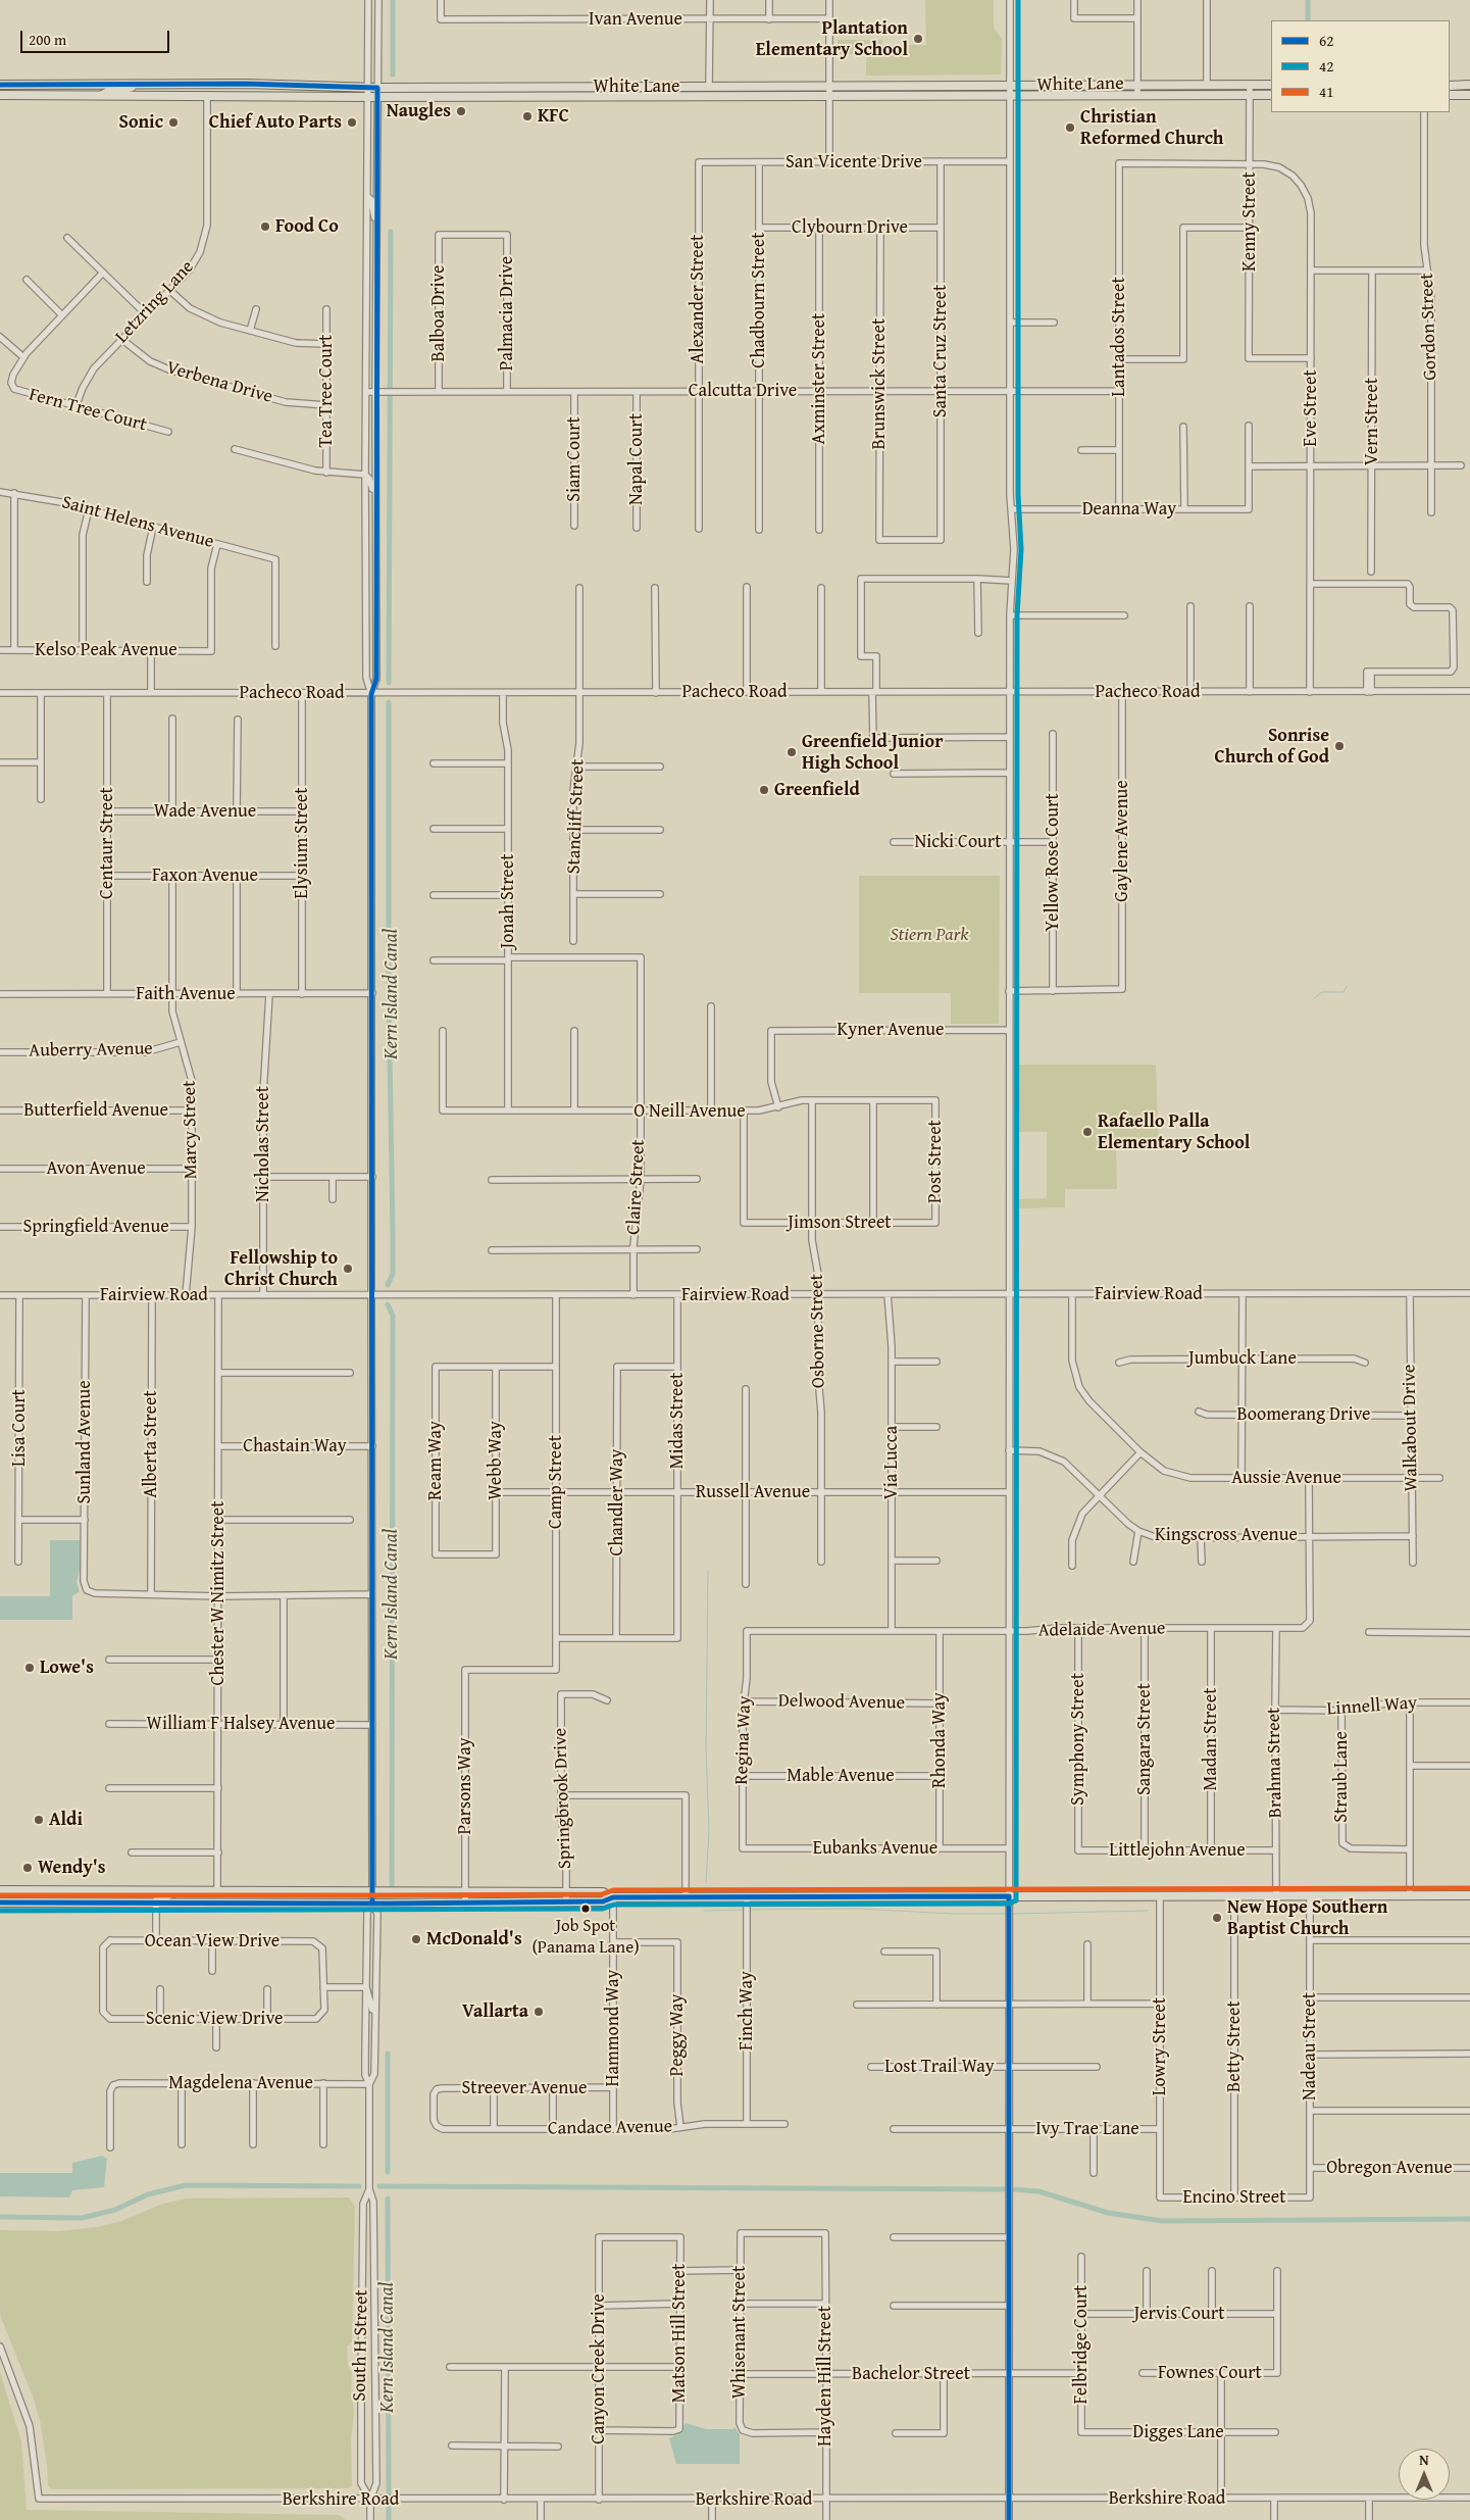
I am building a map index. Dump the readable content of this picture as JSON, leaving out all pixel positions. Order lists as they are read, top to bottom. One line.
{"streets":{"main road":["White Lane"],"street":["Ivan Avenue","San Vicente Drive","Kenny Street","Clybourn Drive","Alexander Street","Chadbourn Street","Letzring Lane","Balboa Drive","Palmacia Drive","Gordon Street","Lantados Street","Santa Cruz Street","Axminster Street","Verbena Drive","Brunswick Street","Tea Tree Court","Calcutta Drive","Eve Street","Fern Tree Court","Vern Street","Siam Court","Napal Court","Deanna Way","Saint Helens Avenue","Kelso Peak Avenue","Pacheco Road","Wade Avenue","Stancliff Street","Gaylene Avenue","Nicki Court","Centaur Street","Elysium Street","Yellow Rose Court","Faxon Avenue","Jonah Street","Faith Avenue","Kyner Avenue","Auberry Avenue","Butterfield Avenue","O Neill Avenue","Marcy Street","Nicholas Street","Post Street","Avon Avenue","Claire Street","Jimson Street","Springfield Avenue","Fairview Road","Osborne Street","Jumbuck Lane","Boomerang Drive","Midas Street","Lisa Court","Walkabout Drive","Sunland Avenue","Alberta Street","Chastain Way","Ream Way","Webb Way","Via Lucca","Aussie Avenue","Camp Street","Russell Avenue","Chandler Way","Kingscross Avenue","Chester W Nimitz Street","Adelaide Avenue","Delwood Avenue","Linnell Way","William F Halsey Avenue","Symphony Street","Sangara Street","Madan Street","Regina Way","Rhonda Way","Brahma Street","Mable Avenue","Straub Lane","Parsons Way","Springbrook Drive","Eubanks Avenue","Littlejohn Avenue","Ocean View Drive","Finch Way","Scenic View Drive","Hammond Way","Peggy Way","Lowry Street","Betty Street","Nadeau Street","Lost Trail Way","Magdelena Avenue","Streever Avenue","Candace Avenue","Ivy Trae Lane","Obregon Avenue","Encino Street","Jervis Court","Whisenant Street","Matson Hill Street","Felbridge Court","South H Street","Canyon Creek Drive","Fownes Court","Bachelor Street","Hayden Hill Street","Digges Lane","Berkshire Road"]},"crossings":[["White Lane","Kenny Street"],["White Lane","Letzring Lane"],["White Lane","South H Street"],["San Vicente Drive","Alexander Street"],["San Vicente Drive","Chadbourn Street"],["San Vicente Drive","Santa Cruz Street"],["Kenny Street","Eve Street"],["Clybourn Drive","Chadbourn Street"],["Clybourn Drive","Santa Cruz Street"],["Clybourn Drive","Axminster Street"],["Clybourn Drive","Brunswick Street"],["Alexander Street","Calcutta Drive"],["Chadbourn Street","Calcutta Drive"],["Letzring Lane","Verbena Drive"],["Letzring Lane","Fern Tree Court"],["Balboa Drive","Palmacia Drive"],["Balboa Drive","Calcutta Drive"],["Palmacia Drive","Calcutta Drive"],["Lantados Street","Calcutta Drive"],["Lantados Street","Eve Street"],["Lantados Street","Deanna Way"],["Santa Cruz Street","Brunswick Street"],["Santa Cruz Street","Calcutta Drive"],["Axminster Street","Calcutta Drive"],["Verbena Drive","Tea Tree Court"],["Brunswick Street","Calcutta Drive"],["Calcutta Drive","Siam Court"],["Calcutta Drive","Napal Court"],["Calcutta Drive","South H Street"],["Eve Street","Pacheco Road"],["Saint Helens Avenue","Kelso Peak Avenue"],["Pacheco Road","Stancliff Street"],["Pacheco Road","Gaylene Avenue"],["Pacheco Road","Centaur Street"],["Pacheco Road","Elysium Street"],["Pacheco Road","Jonah Street"],["Pacheco Road","South H Street"],["Wade Avenue","Centaur Street"],["Wade Avenue","Elysium Street"],["Gaylene Avenue","Yellow Rose Court"],["Nicki Court","Yellow Rose Court"],["Centaur Street","Faxon Avenue"],["Centaur Street","Faith Avenue"],["Elysium Street","Faxon Avenue"],["Elysium Street","Faith Avenue"],["Faxon Avenue","Marcy Street"],["Jonah Street","O Neill Avenue"],["Jonah Street","Claire Street"],["Faith Avenue","Marcy Street"],["Faith Avenue","Nicholas Street"],["Faith Avenue","South H Street"],["Kyner Avenue","O Neill Avenue"],["Auberry Avenue","Marcy Street"],["Butterfield Avenue","Marcy Street"],["O Neill Avenue","Post Street"],["O Neill Avenue","Claire Street"],["O Neill Avenue","Jimson Street"],["O Neill Avenue","Osborne Street"],["Marcy Street","Avon Avenue"],["Marcy Street","Springfield Avenue"],["Marcy Street","Fairview Road"],["Nicholas Street","Fairview Road"],["Post Street","Jimson Street"],["Claire Street","Fairview Road"],["Jimson Street","Osborne Street"],["Fairview Road","Osborne Street"],["Fairview Road","Midas Street"],["Fairview Road","Lisa Court"],["Fairview Road","Walkabout Drive"],["Fairview Road","Sunland Avenue"],["Fairview Road","Alberta Street"],["Fairview Road","Via Lucca"],["Fairview Road","Aussie Avenue"],["Fairview Road","Camp Street"],["Fairview Road","Chester W Nimitz Street"],["Fairview Road","South H Street"],["Osborne Street","Russell Avenue"],["Boomerang Drive","Walkabout Drive"],["Midas Street","Russell Avenue"],["Midas Street","Chandler Way"],["Walkabout Drive","Aussie Avenue"],["Walkabout Drive","Kingscross Avenue"],["Sunland Avenue","Alberta Street"],["Chastain Way","Chester W Nimitz Street"],["Chastain Way","South H Street"],["Ream Way","Webb Way"],["Webb Way","Russell Avenue"],["Via Lucca","Russell Avenue"],["Via Lucca","Adelaide Avenue"],["Camp Street","Russell Avenue"],["Camp Street","Parsons Way"],["Russell Avenue","Chandler Way"],["Kingscross Avenue","Adelaide Avenue"],["Chester W Nimitz Street","William F Halsey Avenue"],["Adelaide Avenue","Symphony Street"],["Adelaide Avenue","Sangara Street"],["Adelaide Avenue","Madan Street"],["Adelaide Avenue","Regina Way"],["Adelaide Avenue","Rhonda Way"],["Adelaide Avenue","Brahma Street"],["Delwood Avenue","Regina Way"],["Delwood Avenue","Rhonda Way"],["Linnell Way","Brahma Street"],["Linnell Way","Straub Lane"],["William F Halsey Avenue","South H Street"],["Symphony Street","Littlejohn Avenue"],["Sangara Street","Littlejohn Avenue"],["Madan Street","Littlejohn Avenue"],["Regina Way","Mable Avenue"],["Regina Way","Eubanks Avenue"],["Rhonda Way","Mable Avenue"],["Rhonda Way","Eubanks Avenue"],["Brahma Street","Littlejohn Avenue"],["Ocean View Drive","Scenic View Drive"],["Finch Way","Candace Avenue"],["Hammond Way","Peggy Way"],["Hammond Way","Streever Avenue"],["Hammond Way","Candace Avenue"],["Peggy Way","Candace Avenue"],["Lowry Street","Ivy Trae Lane"],["Lowry Street","Encino Street"],["Betty Street","Encino Street"],["Nadeau Street","Obregon Avenue"],["Nadeau Street","Encino Street"],["Magdelena Avenue","South H Street"],["Streever Avenue","Candace Avenue"],["Jervis Court","Felbridge Court"],["Jervis Court","Fownes Court"],["Whisenant Street","Bachelor Street"],["Whisenant Street","Hayden Hill Street"],["Matson Hill Street","Canyon Creek Drive"],["Felbridge Court","Bachelor Street"],["Felbridge Court","Digges Lane"],["South H Street","Berkshire Road"],["Canyon Creek Drive","Berkshire Road"],["Bachelor Street","Hayden Hill Street"],["Hayden Hill Street","Berkshire Road"]],"water":["Kern Island Canal"],"parks":["Stiern Park"],"places":["Plantation Elementary School","Naugles","KFC","Sonic","Chief Auto Parts","Christian Reformed Church","Food Co","Sonrise Church of God","Greenfield Junior High School","Greenfield","Rafaello Palla Elementary School","Fellowship to Christ Church","Lowe's","Aldi","Wendy's","Job Spot (Panama Lane)","New Hope Southern Baptist Church","McDonald's","Vallarta"],"lines":["transit line 42","transit line 62","transit line 41"],"legend":["62","42","41"],"scale_bar":"200 m","north":"top"}
